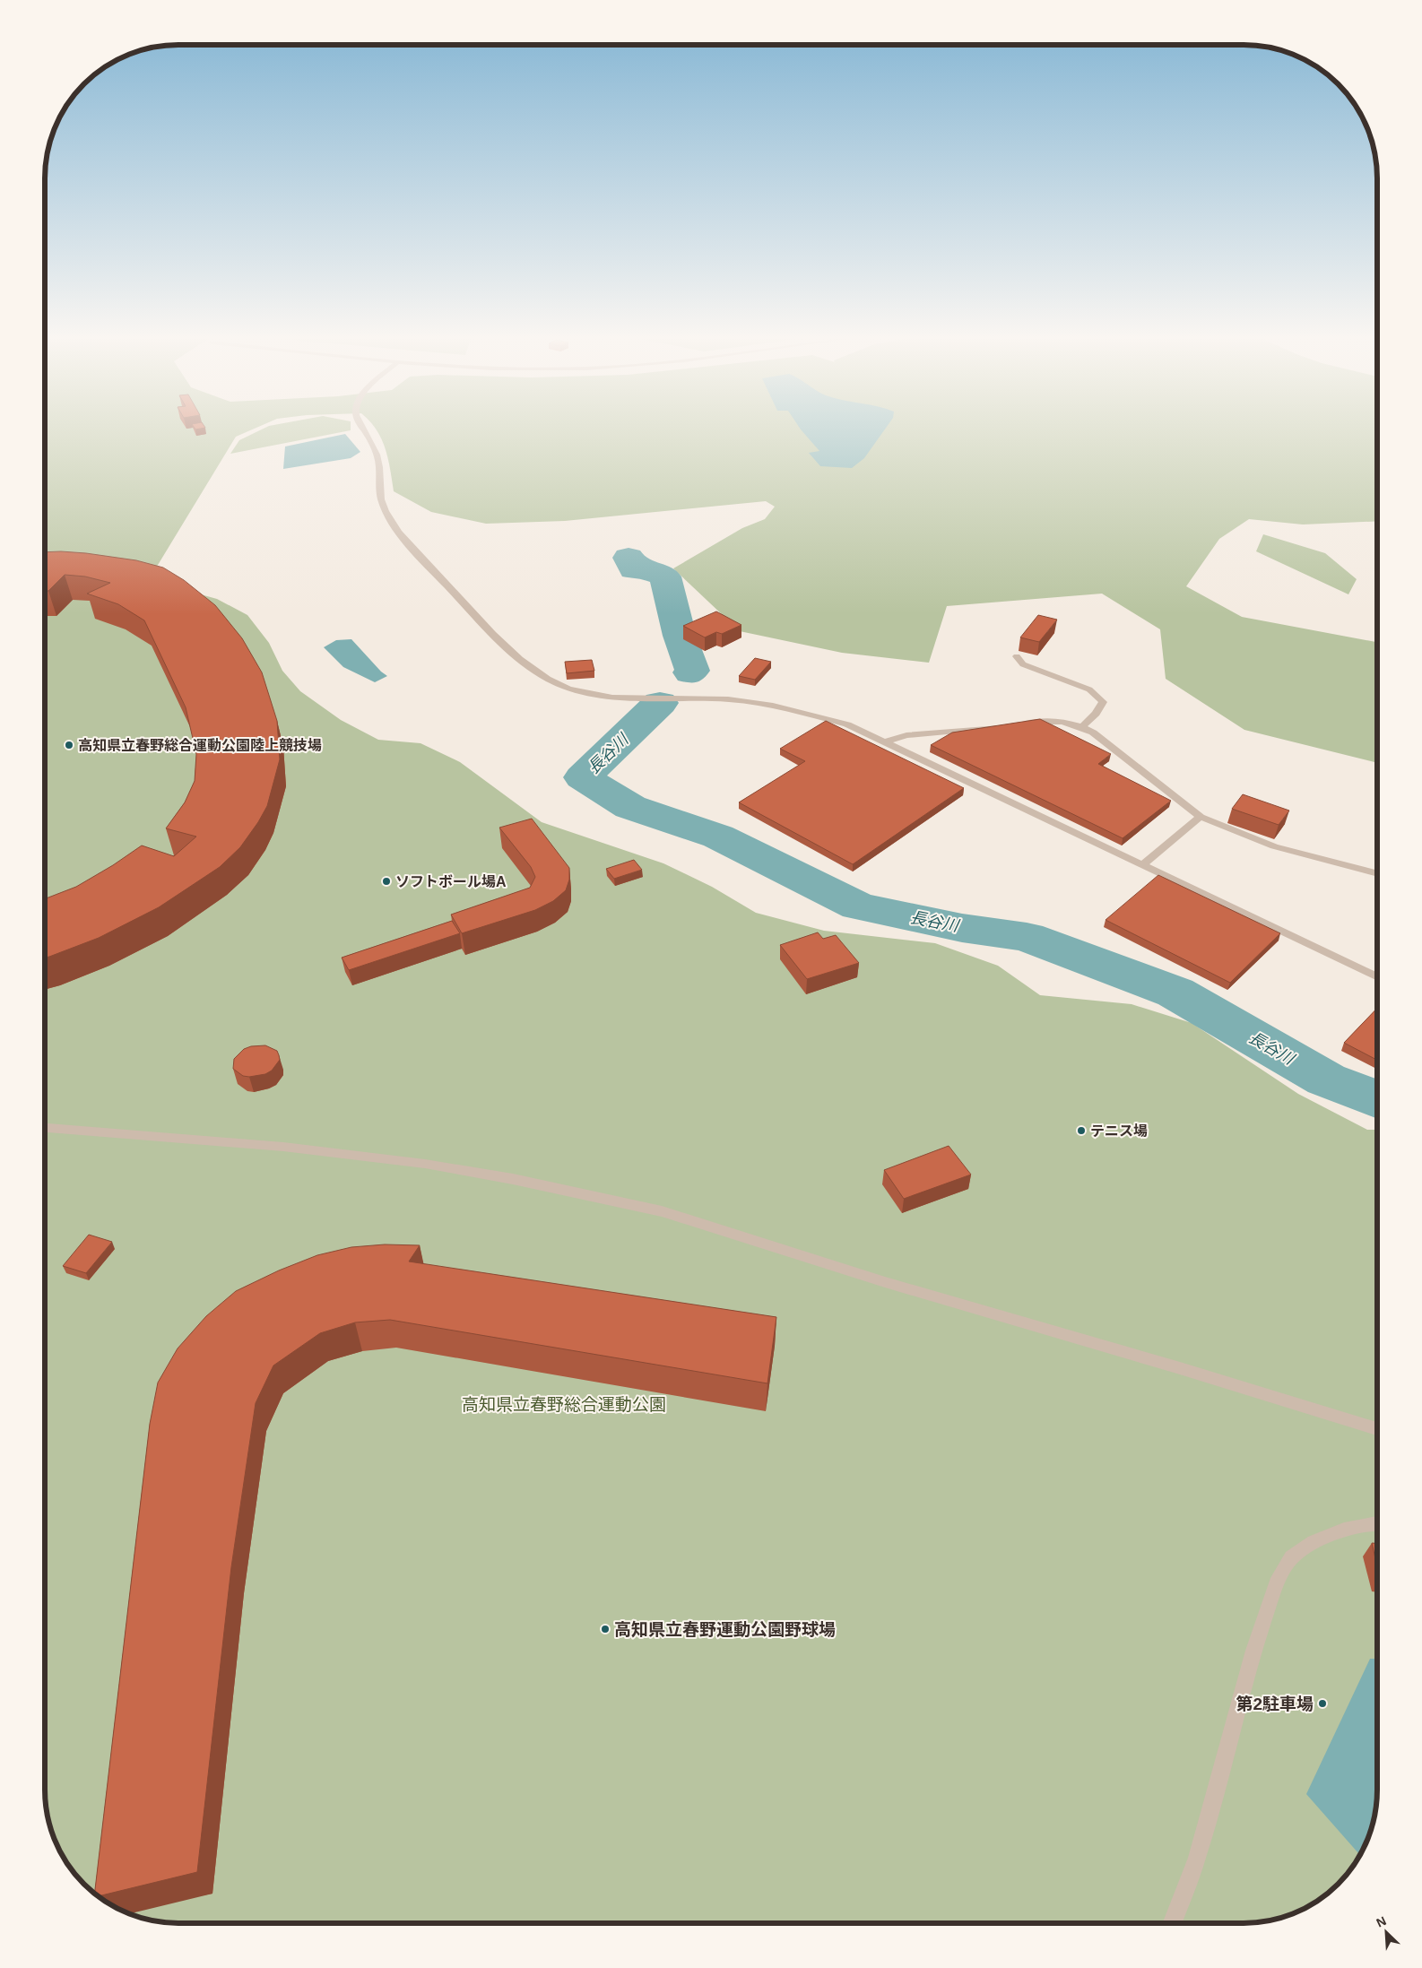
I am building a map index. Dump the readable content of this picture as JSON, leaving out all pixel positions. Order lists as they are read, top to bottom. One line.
{"water":["長谷川"],"parks":["高知県立春野総合運動公園"],"places":["高知県立春野総合運動公園陸上競技場","ソフトボール場A","テニス場","高知県立春野運動公園野球場","第2駐車場"],"north":"top left"}
